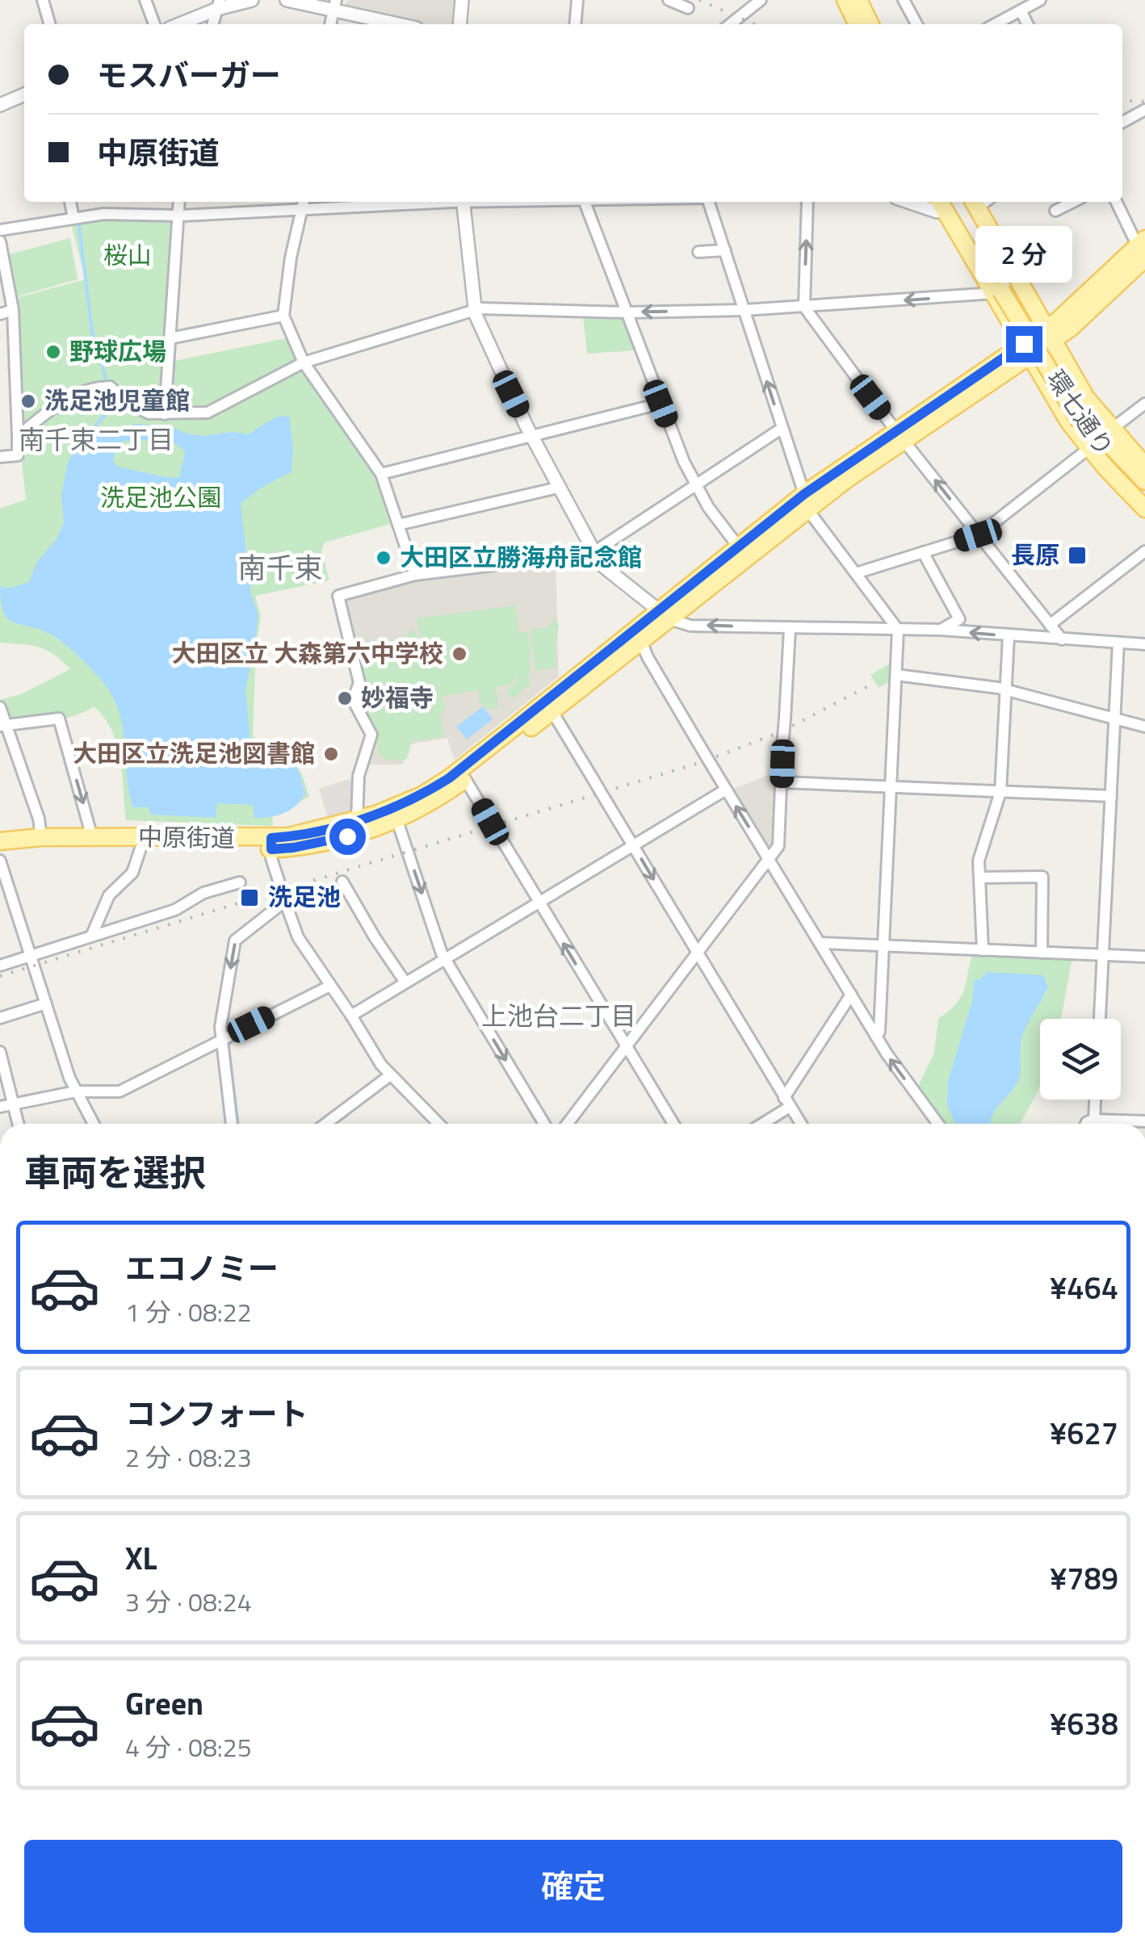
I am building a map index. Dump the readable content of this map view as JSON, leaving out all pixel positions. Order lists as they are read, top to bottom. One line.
{"streets":{"main road":["環七通り","中原街道"]},"districts":["南千束二丁目","南千束","上池台二丁目"],"parks":["桜山","洗足池公園"],"places":{"other":["野球広場","洗足池児童館","大田区立勝海舟記念館","大田区立 大森第六中学校","妙福寺","大田区立洗足池図書館"],"transit":["長原","洗足池"]},"page":{"banner":["モスバーガー","中原街道"],"bubble":"2 分","heading":"車両を選択","list":[{"name":"エコノミー","note":"1 分 · 08:22","value":"¥464"},{"name":"コンフォート","note":"2 分 · 08:23","value":"¥627"},{"name":"XL","note":"3 分 · 08:24","value":"¥789"},{"name":"Green","note":"4 分 · 08:25","value":"¥638"}],"buttons":"確定"}}
